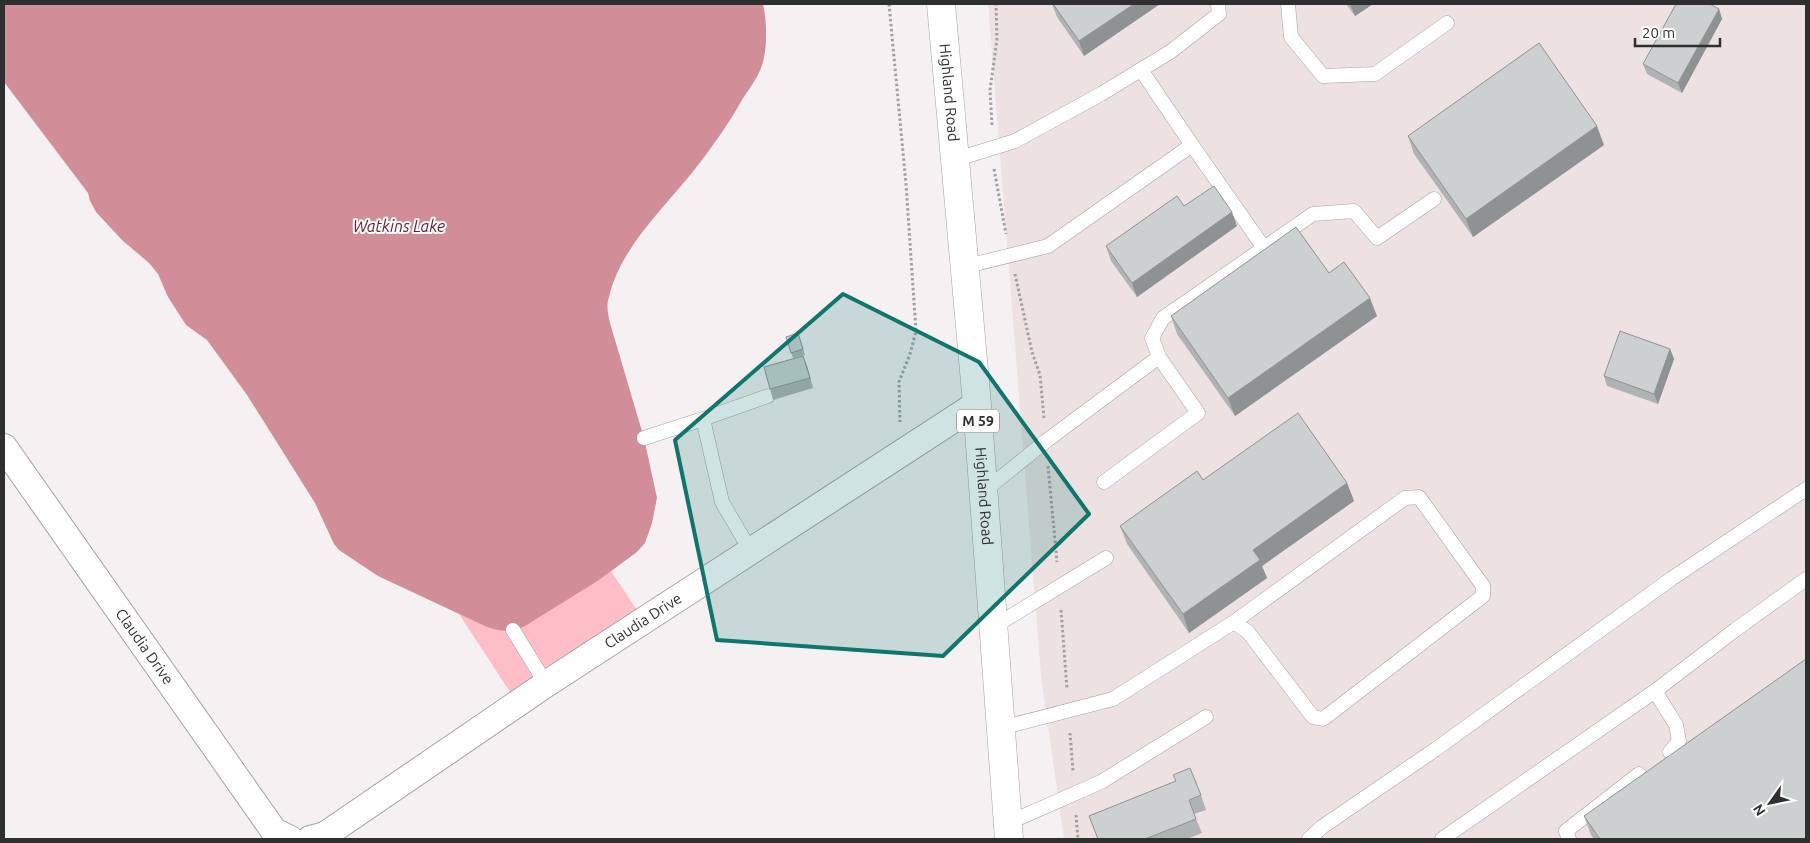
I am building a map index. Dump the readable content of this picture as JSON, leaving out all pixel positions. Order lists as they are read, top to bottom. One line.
{"streets":{"highway":["Highland Road","M 59"],"street":["Claudia Drive"]},"crossings":[["Highland Road","Claudia Drive"]],"water":["Watkins Lake"],"scale_bar":"20 m","north":"bottom left"}
